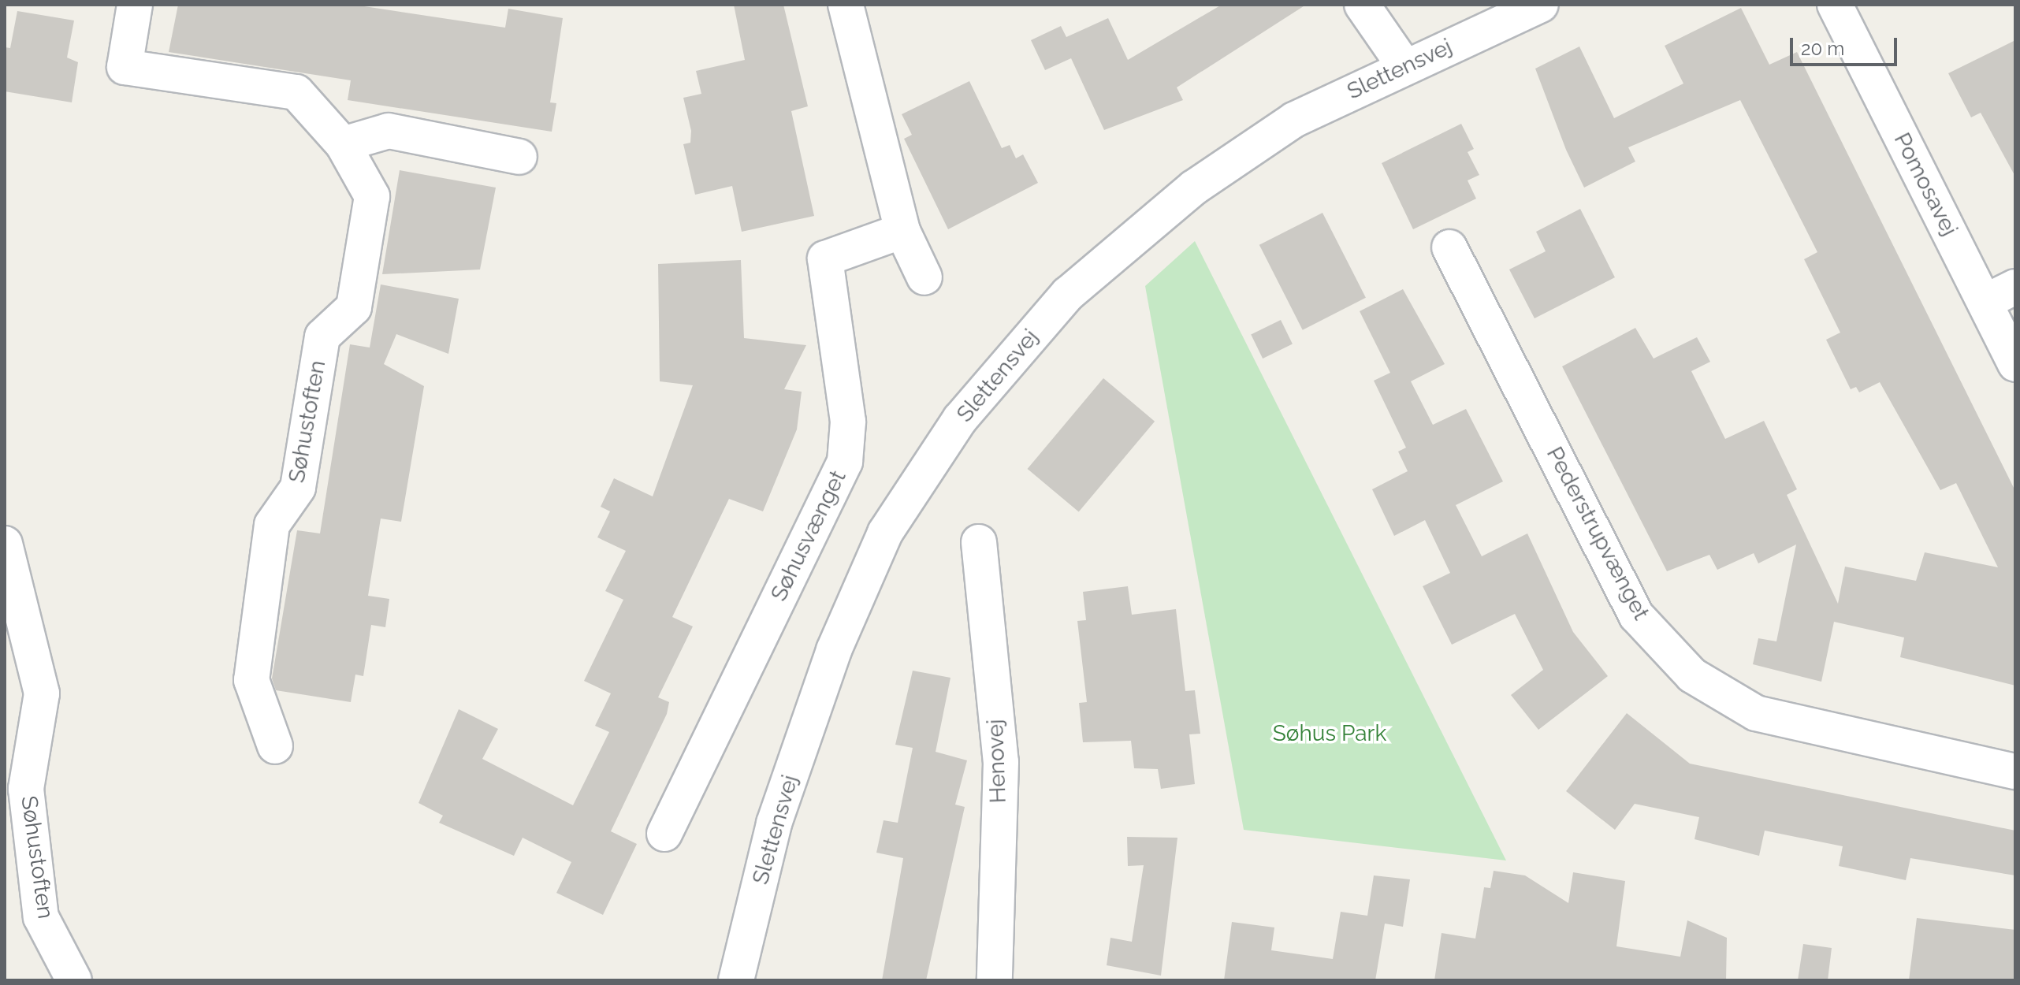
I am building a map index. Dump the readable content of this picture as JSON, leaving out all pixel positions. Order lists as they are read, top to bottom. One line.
{"streets":{"street":["Slettensvej","Pomosavej","Søhustoften","Pederstrupvænget","Søhusvænget","Henovej"]},"parks":["Søhus Park"],"scale_bar":"20 m"}
